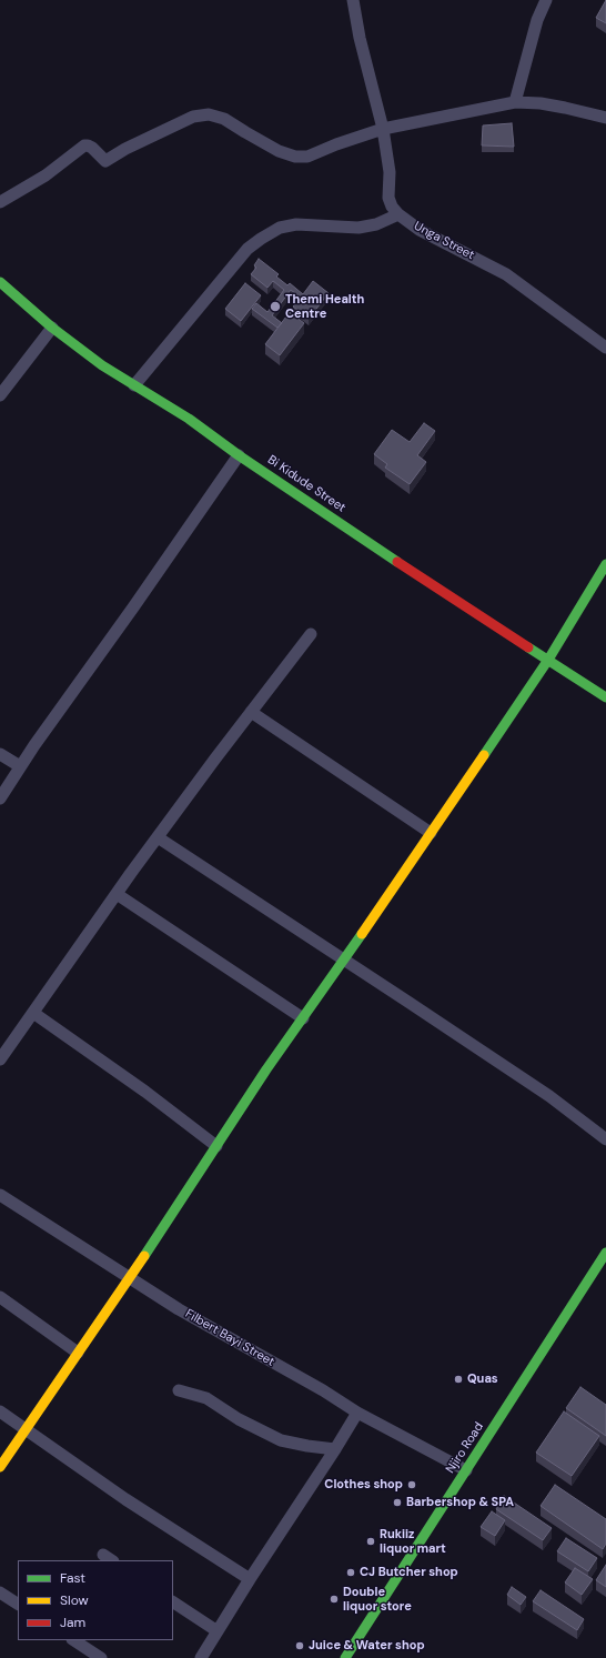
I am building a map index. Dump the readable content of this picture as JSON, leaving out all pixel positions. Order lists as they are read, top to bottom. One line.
{"streets":{"street":["Unga Street","Bi Kidude Street","Filbert Bayi Street","Njiro Road"]},"crossings":[["Filbert Bayi Street","Njiro Road"]],"places":["Themi Health Centre","Quas","Clothes shop","Barbershop & SPA","Rukiiz liquor mart","CJ Butcher shop","Double liquor store","Juice & Water shop"],"legend":["Fast","Slow","Jam"]}
